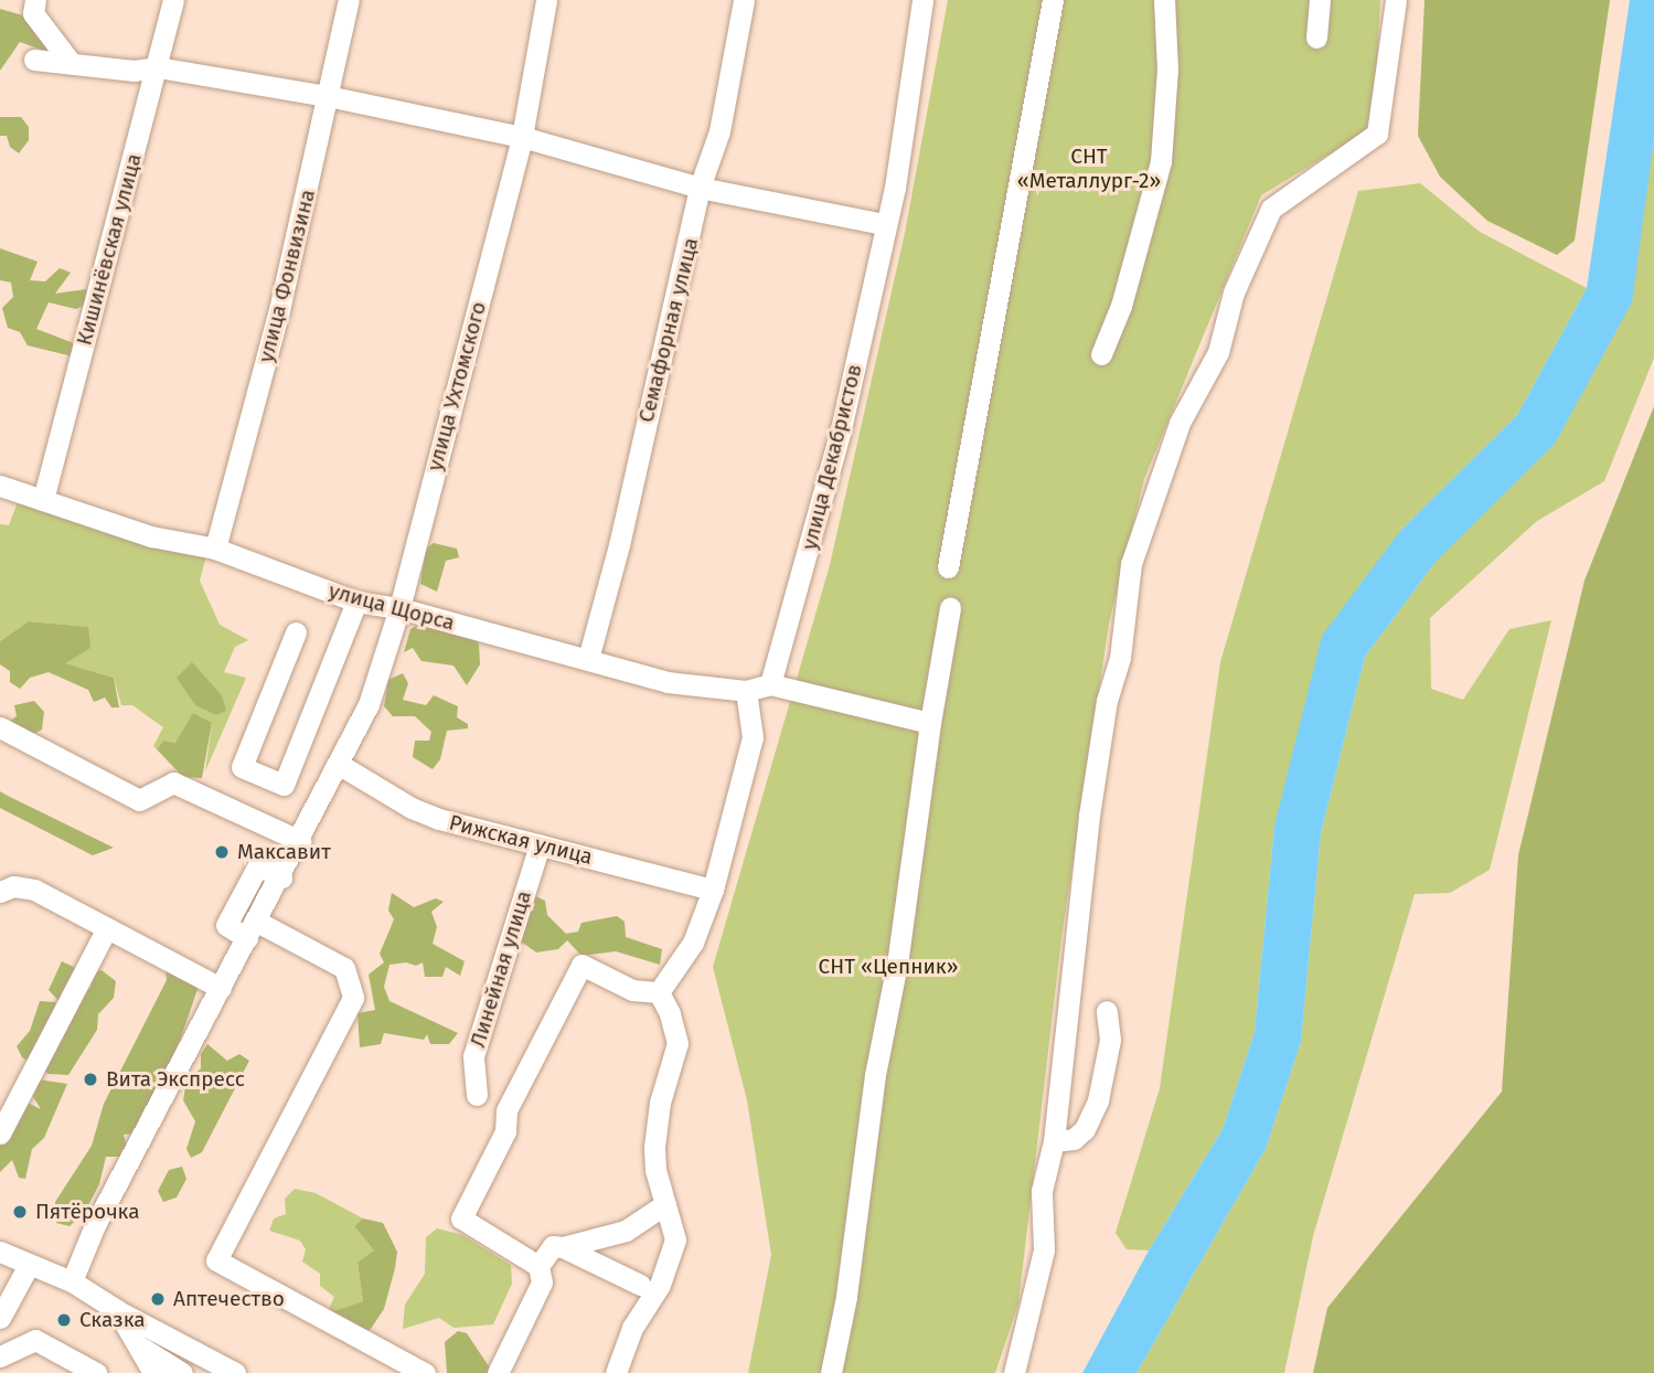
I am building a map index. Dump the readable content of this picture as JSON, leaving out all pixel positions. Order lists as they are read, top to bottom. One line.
{"streets":{"street":["Кишинёвская улица","улица Фонвизина","Семафорная улица","улица Ухтомского","улица Декабристов","улица Щорса","Рижская улица","Линейная улица"]},"crossings":[["Кишинёвская улица","улица Щорса"],["улица Фонвизина","улица Щорса"],["Семафорная улица","улица Щорса"],["улица Ухтомского","улица Щорса"],["улица Ухтомского","Рижская улица"],["Рижская улица","Линейная улица"]],"parks":["СНТ «Металлург-2»","СНТ «Цепник»"],"places":["Максавит","Вита Экспресс","Пятёрочка","Аптечество","Сказка"]}
